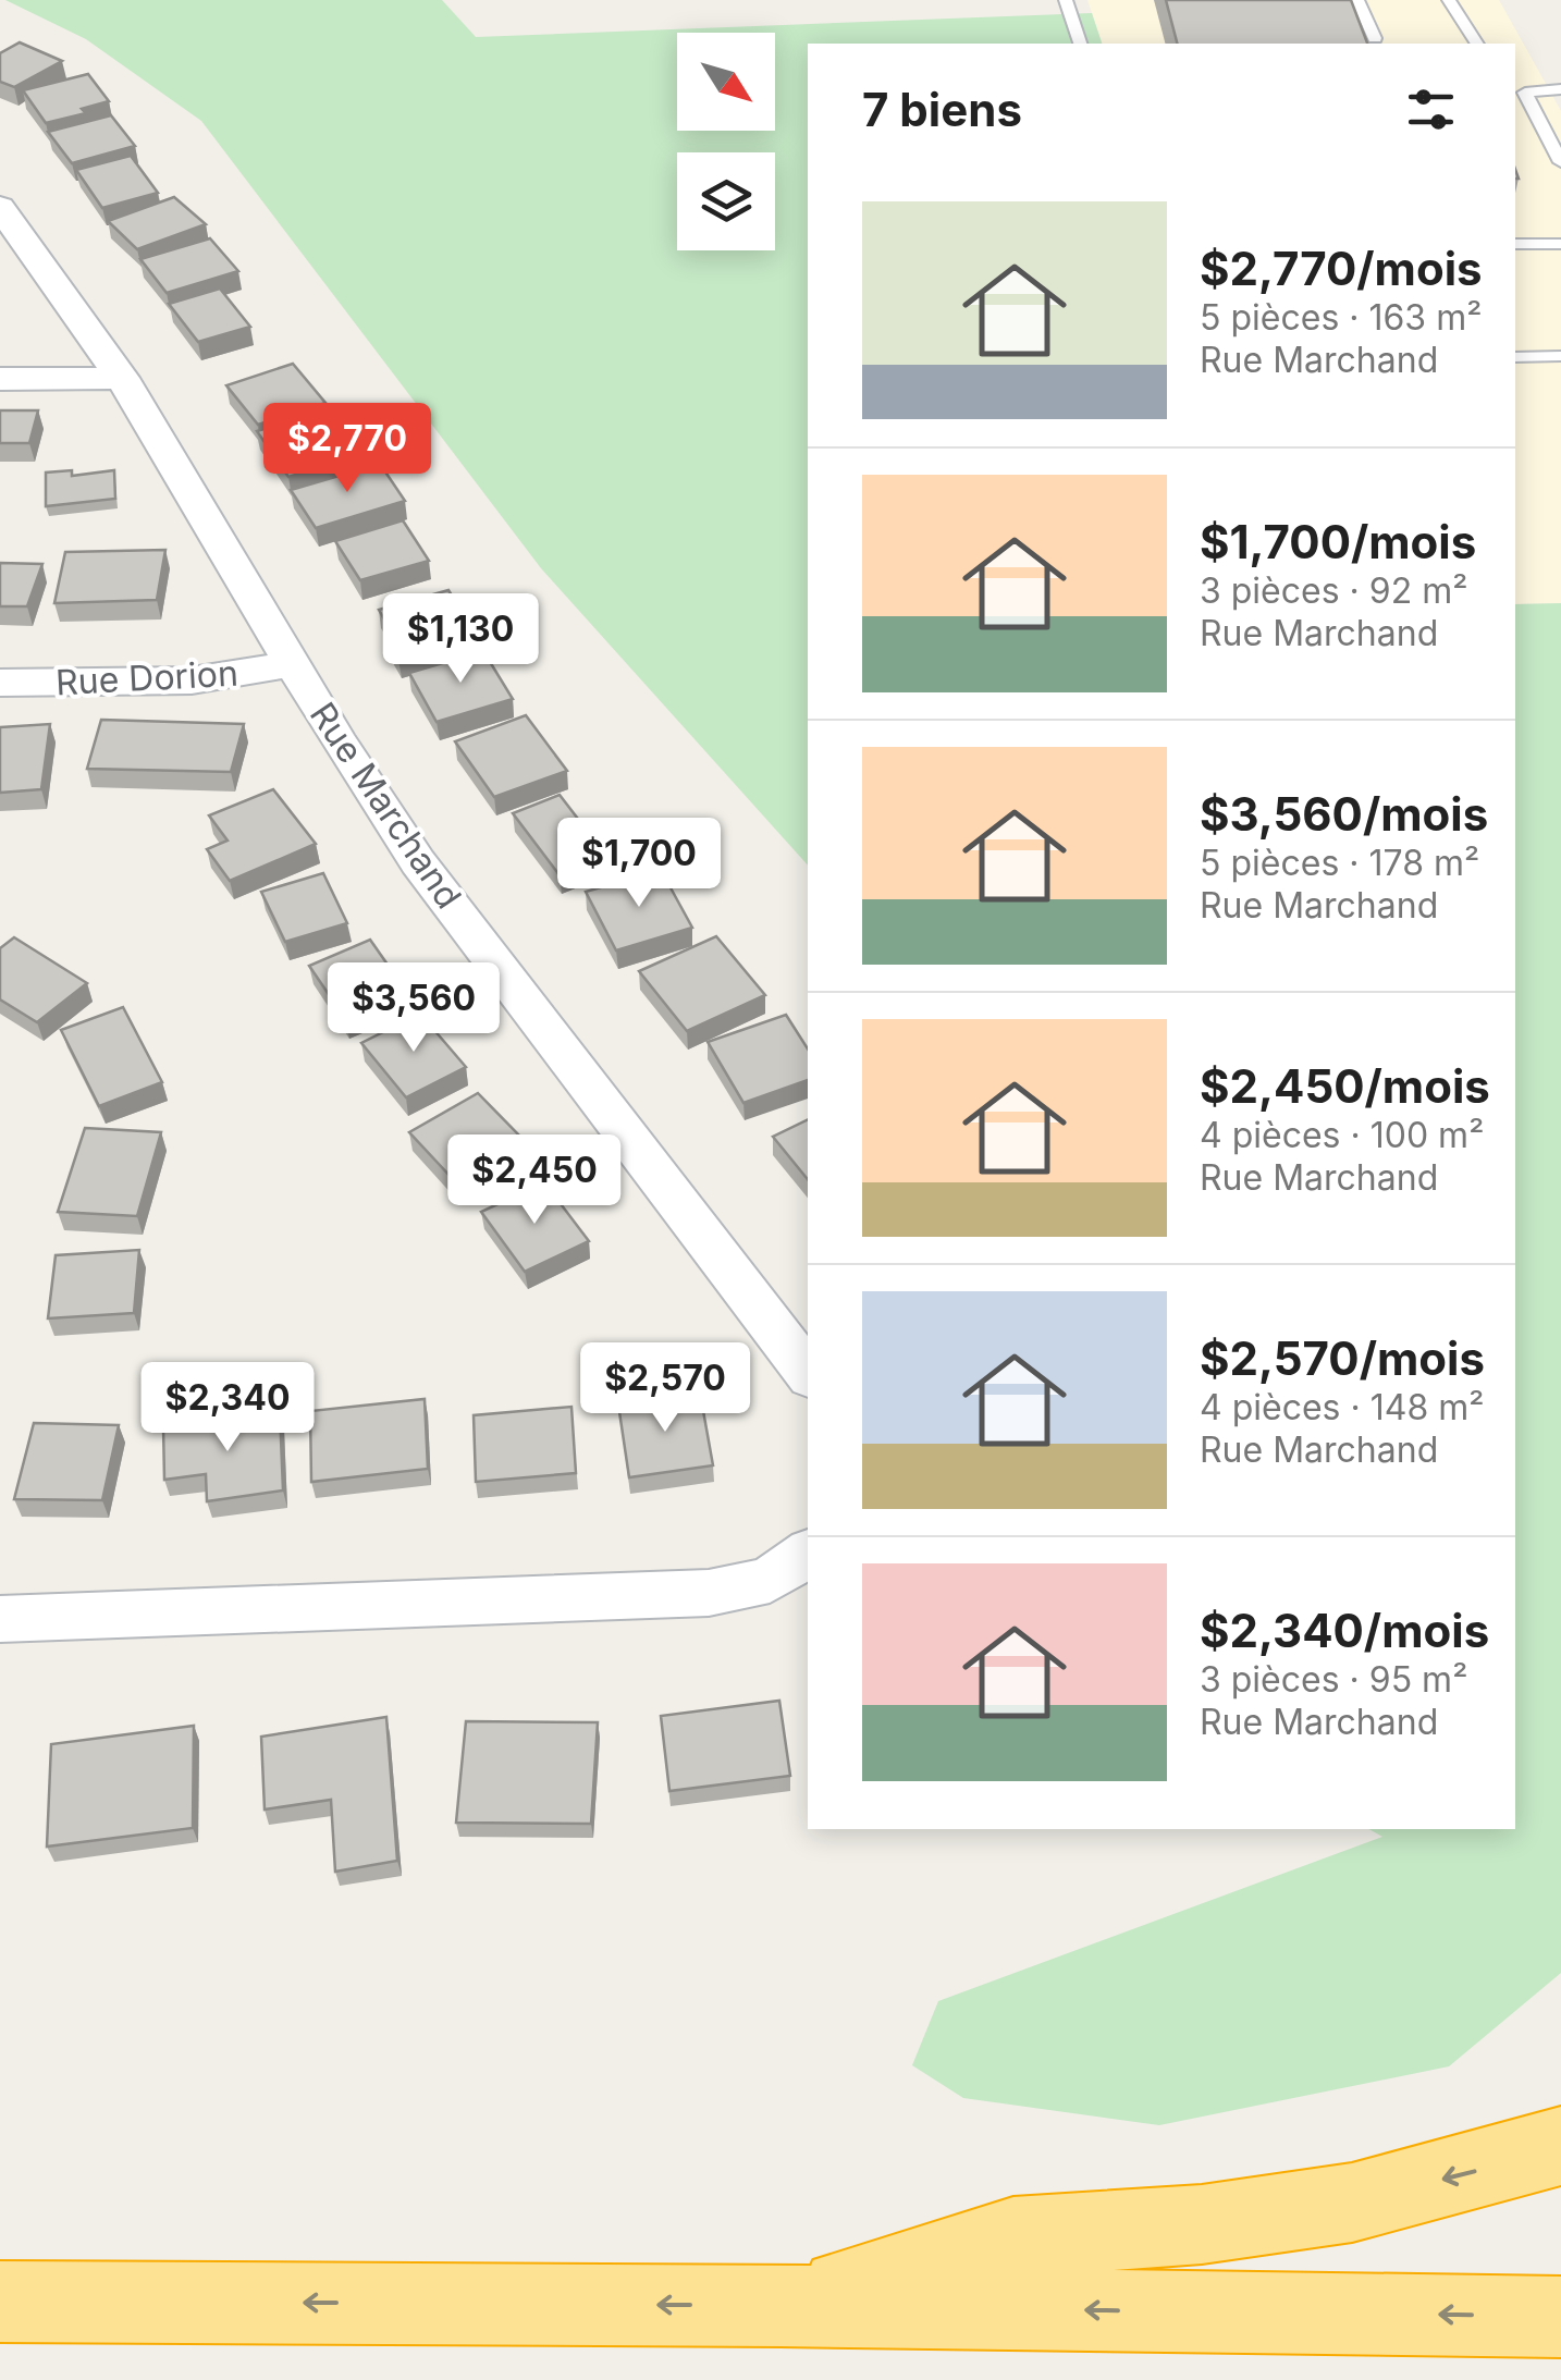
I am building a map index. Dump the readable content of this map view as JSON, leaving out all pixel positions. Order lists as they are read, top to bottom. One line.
{"streets":{"street":["Rue Dorion","Rue Marchand"]},"crossings":[["Rue Dorion","Rue Marchand"]],"north":"bottom right","page":{"heading":"7 biens","list":[{"name":"$2,770/mois","note":"5 pièces · 163 m² · Rue Marchand"},{"name":"$1,700/mois","note":"3 pièces · 92 m² · Rue Marchand"},{"name":"$3,560/mois","note":"5 pièces · 178 m² · Rue Marchand"},{"name":"$2,450/mois","note":"4 pièces · 100 m² · Rue Marchand"},{"name":"$2,570/mois","note":"4 pièces · 148 m² · Rue Marchand"},{"name":"$2,340/mois","note":"3 pièces · 95 m² · Rue Marchand"}],"price":["$2,770","$1,130","$1,700","$3,560","$2,450","$2,570","$2,340"]}}
